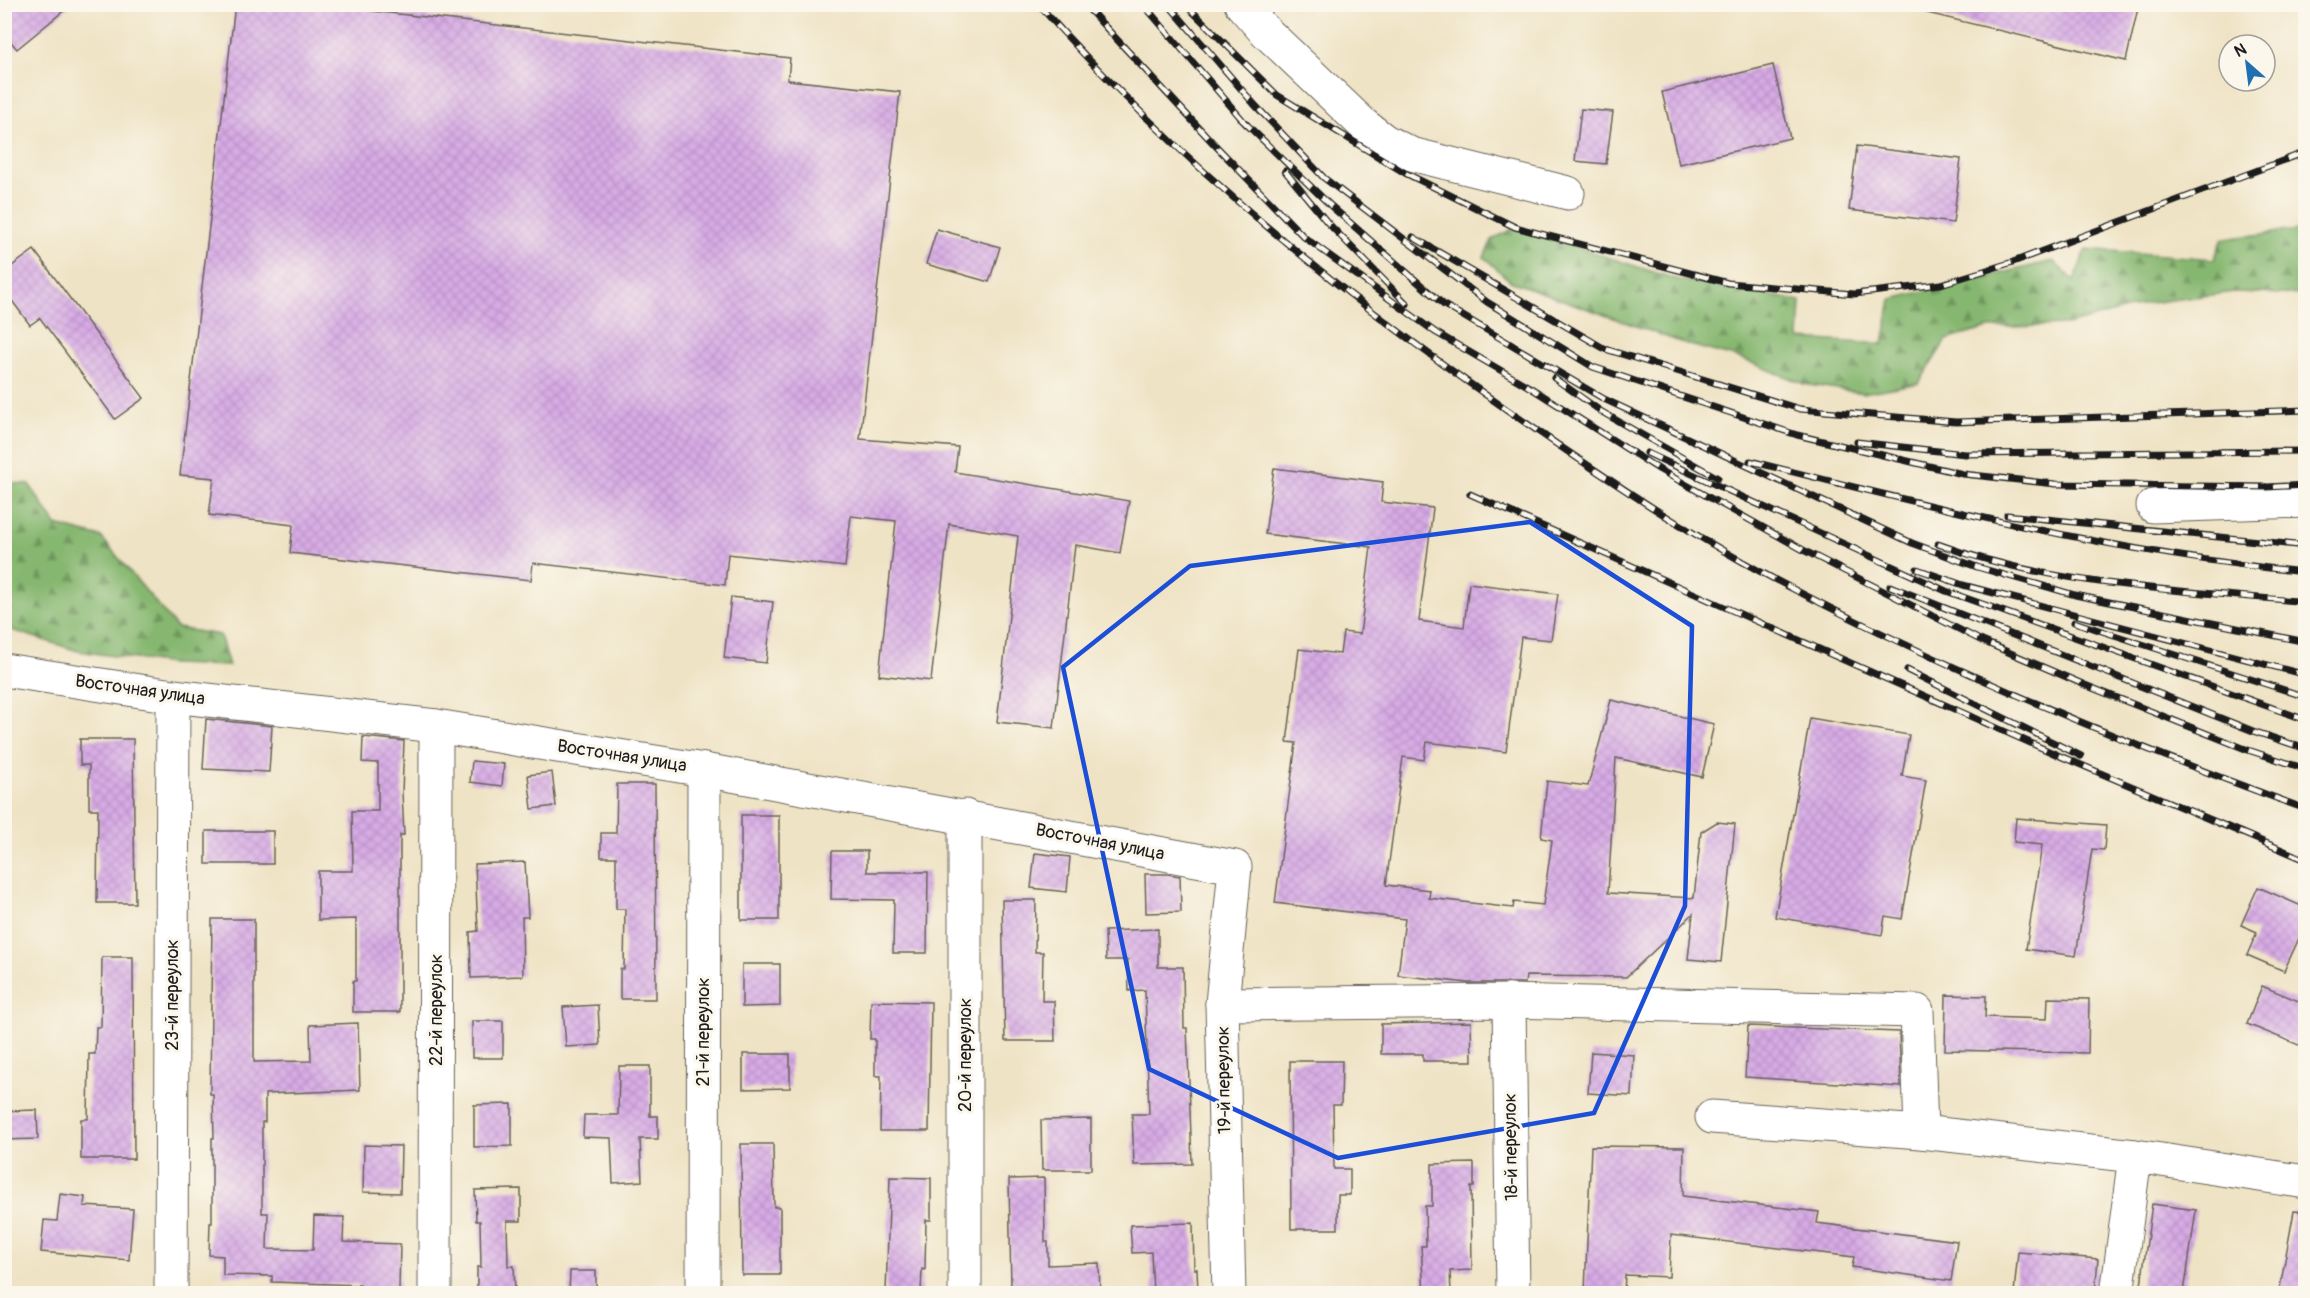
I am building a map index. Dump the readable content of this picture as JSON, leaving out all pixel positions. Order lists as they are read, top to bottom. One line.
{"streets":{"street":["Восточная улица","23-й переулок","22-й переулок","21-й переулок","20-й переулок","19-й переулок","18-й переулок"]},"crossings":[["Восточная улица","23-й переулок"],["Восточная улица","22-й переулок"],["Восточная улица","21-й переулок"],["Восточная улица","20-й переулок"],["Восточная улица","19-й переулок"]],"north":"top left"}
